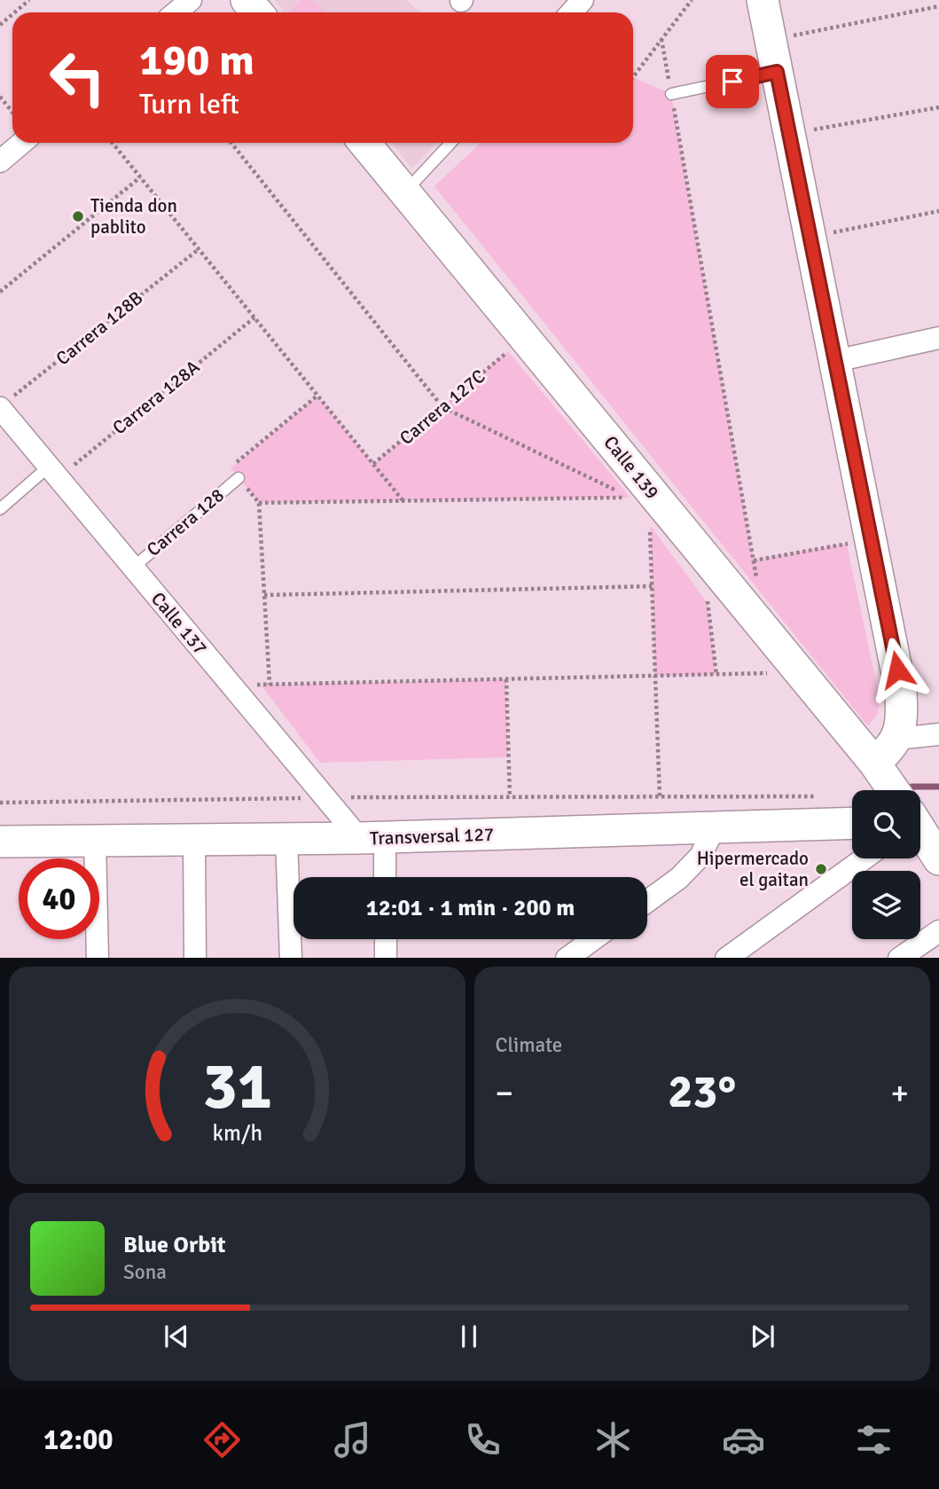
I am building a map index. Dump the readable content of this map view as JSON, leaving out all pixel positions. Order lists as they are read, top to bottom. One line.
{"streets":{"main road":["Calle 139","Transversal 127"],"street":["Calle 137"],"lane":["Carrera 128"],"path":["Carrera 128B","Carrera 128A","Carrera 127C"]},"crossings":[["Carrera 128B","Calle 137"],["Carrera 128A","Calle 137"],["Carrera 128","Calle 137"],["Calle 137","Transversal 127"]],"places":["Tienda don pablito","Hipermercado el gaitan"],"page":{"turn":["190 m","Turn left"],"limit":"40","trip":"12:01 · 1 min · 200 m","tile":"Climate","heat":["−","23°","+"],"song":["Blue Orbit","Sona"],"tabs":"12:00","gauge":["31","km/h"]}}
